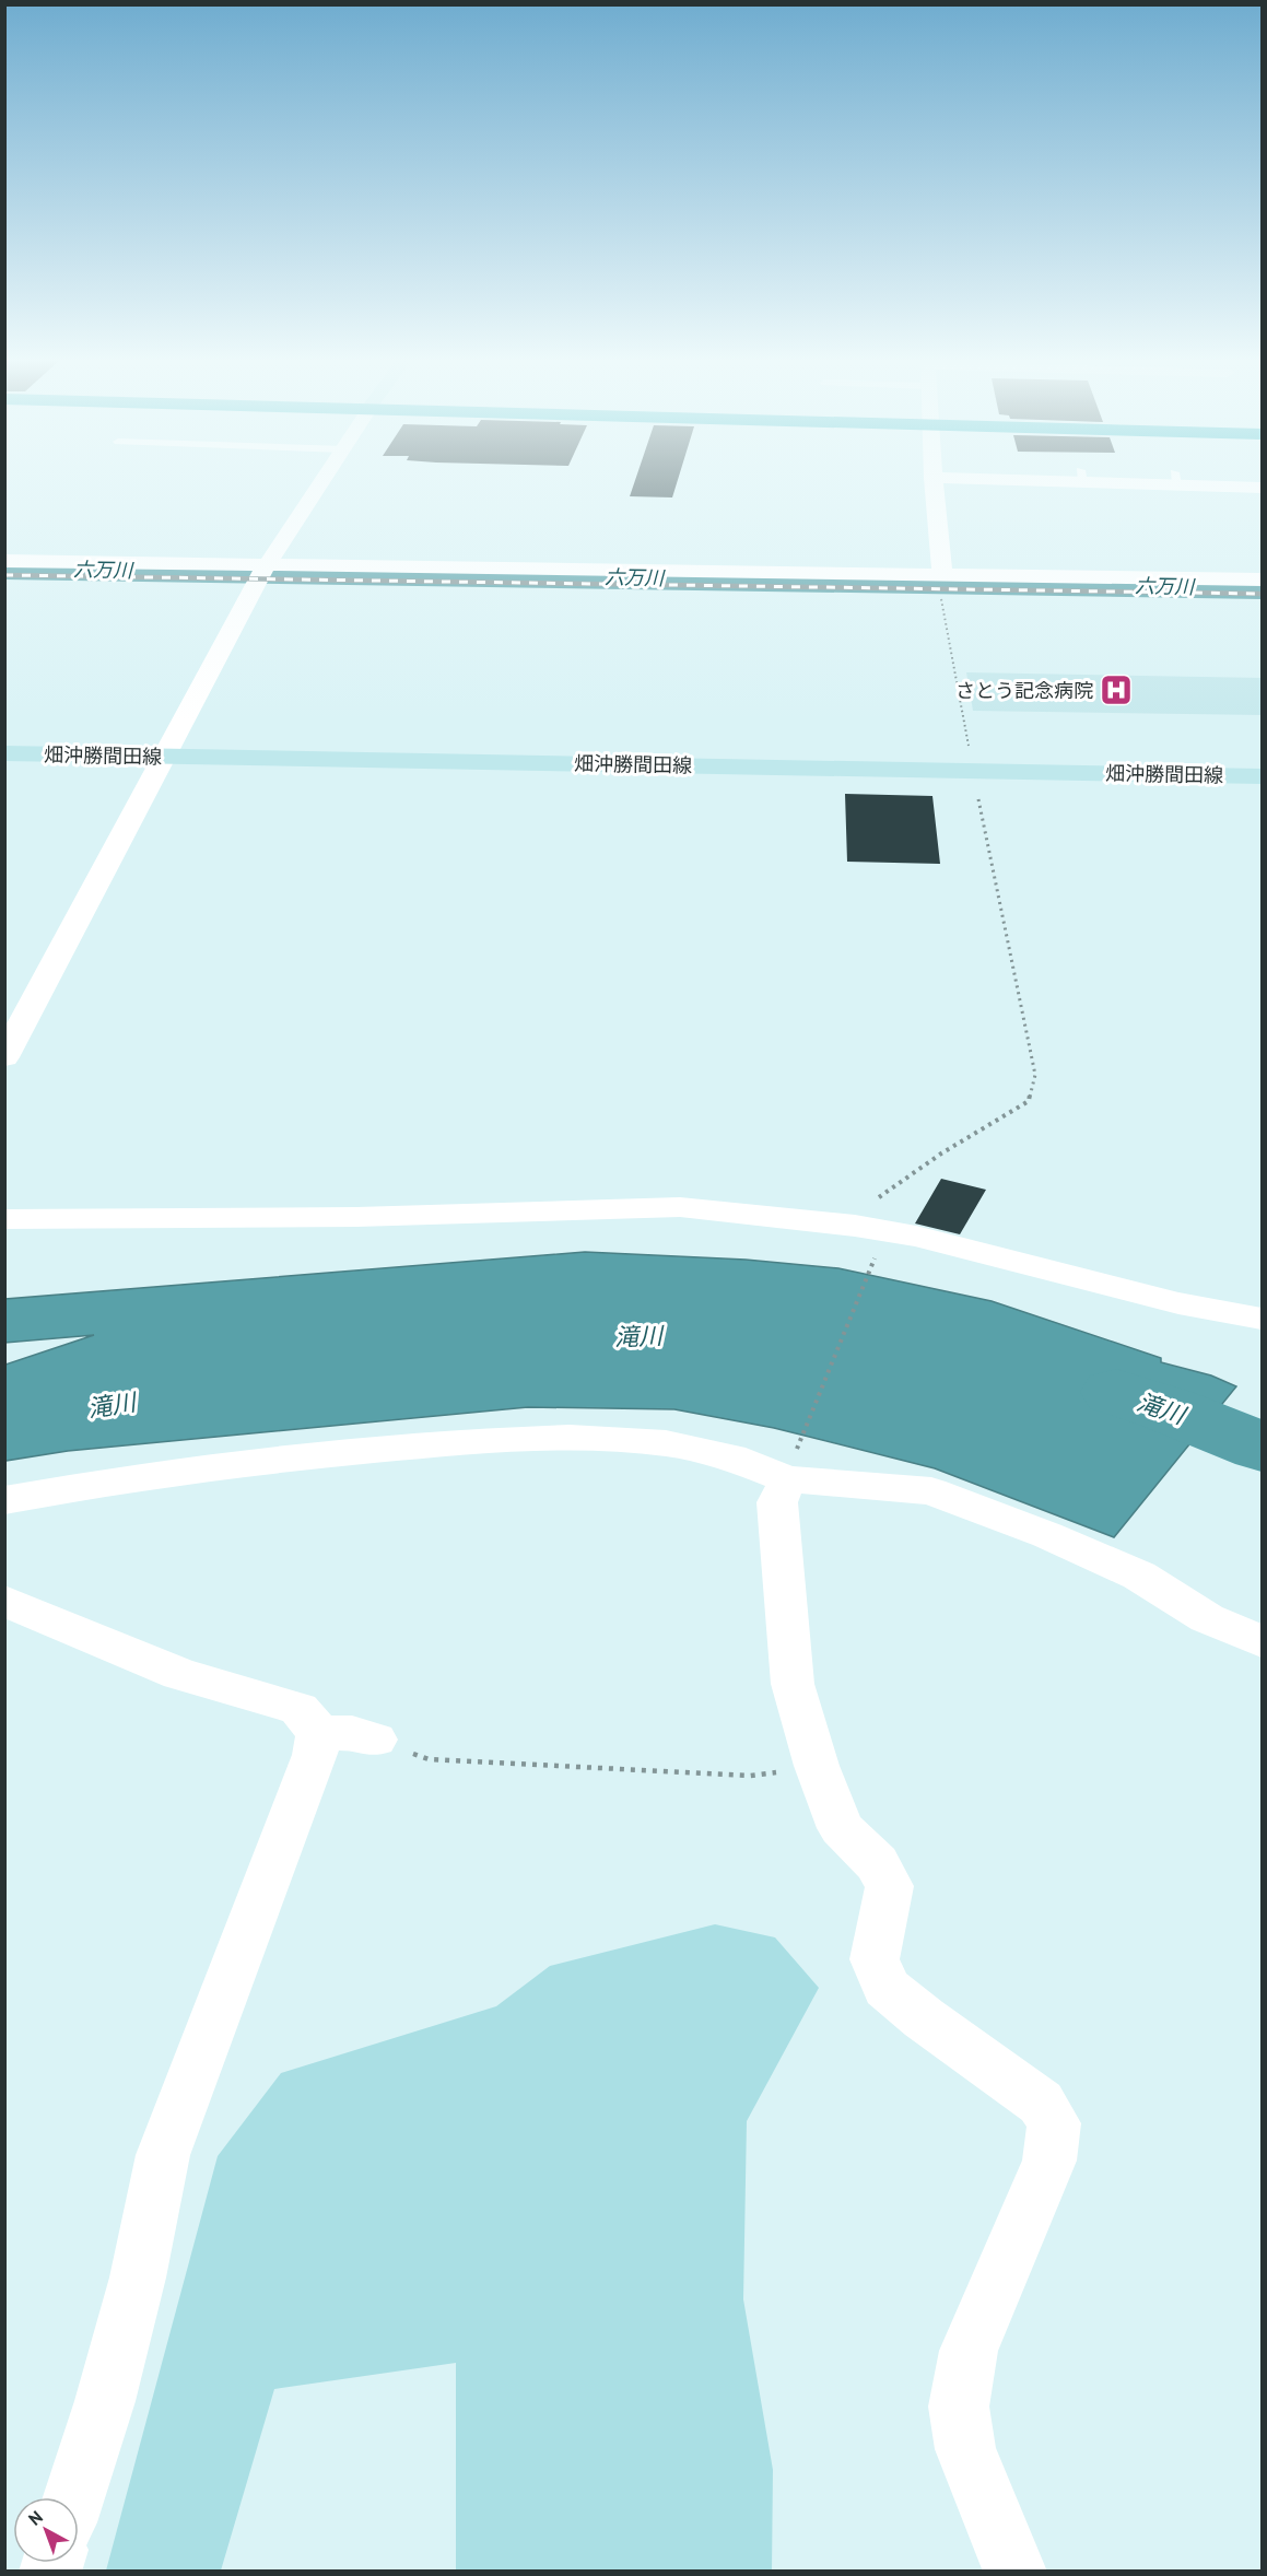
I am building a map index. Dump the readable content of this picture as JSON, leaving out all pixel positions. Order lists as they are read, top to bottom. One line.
{"streets":{"main road":["畑沖勝間田線"]},"water":["六万川","滝川"],"places":{"hospital":["さとう記念病院"]},"north":"top left"}
